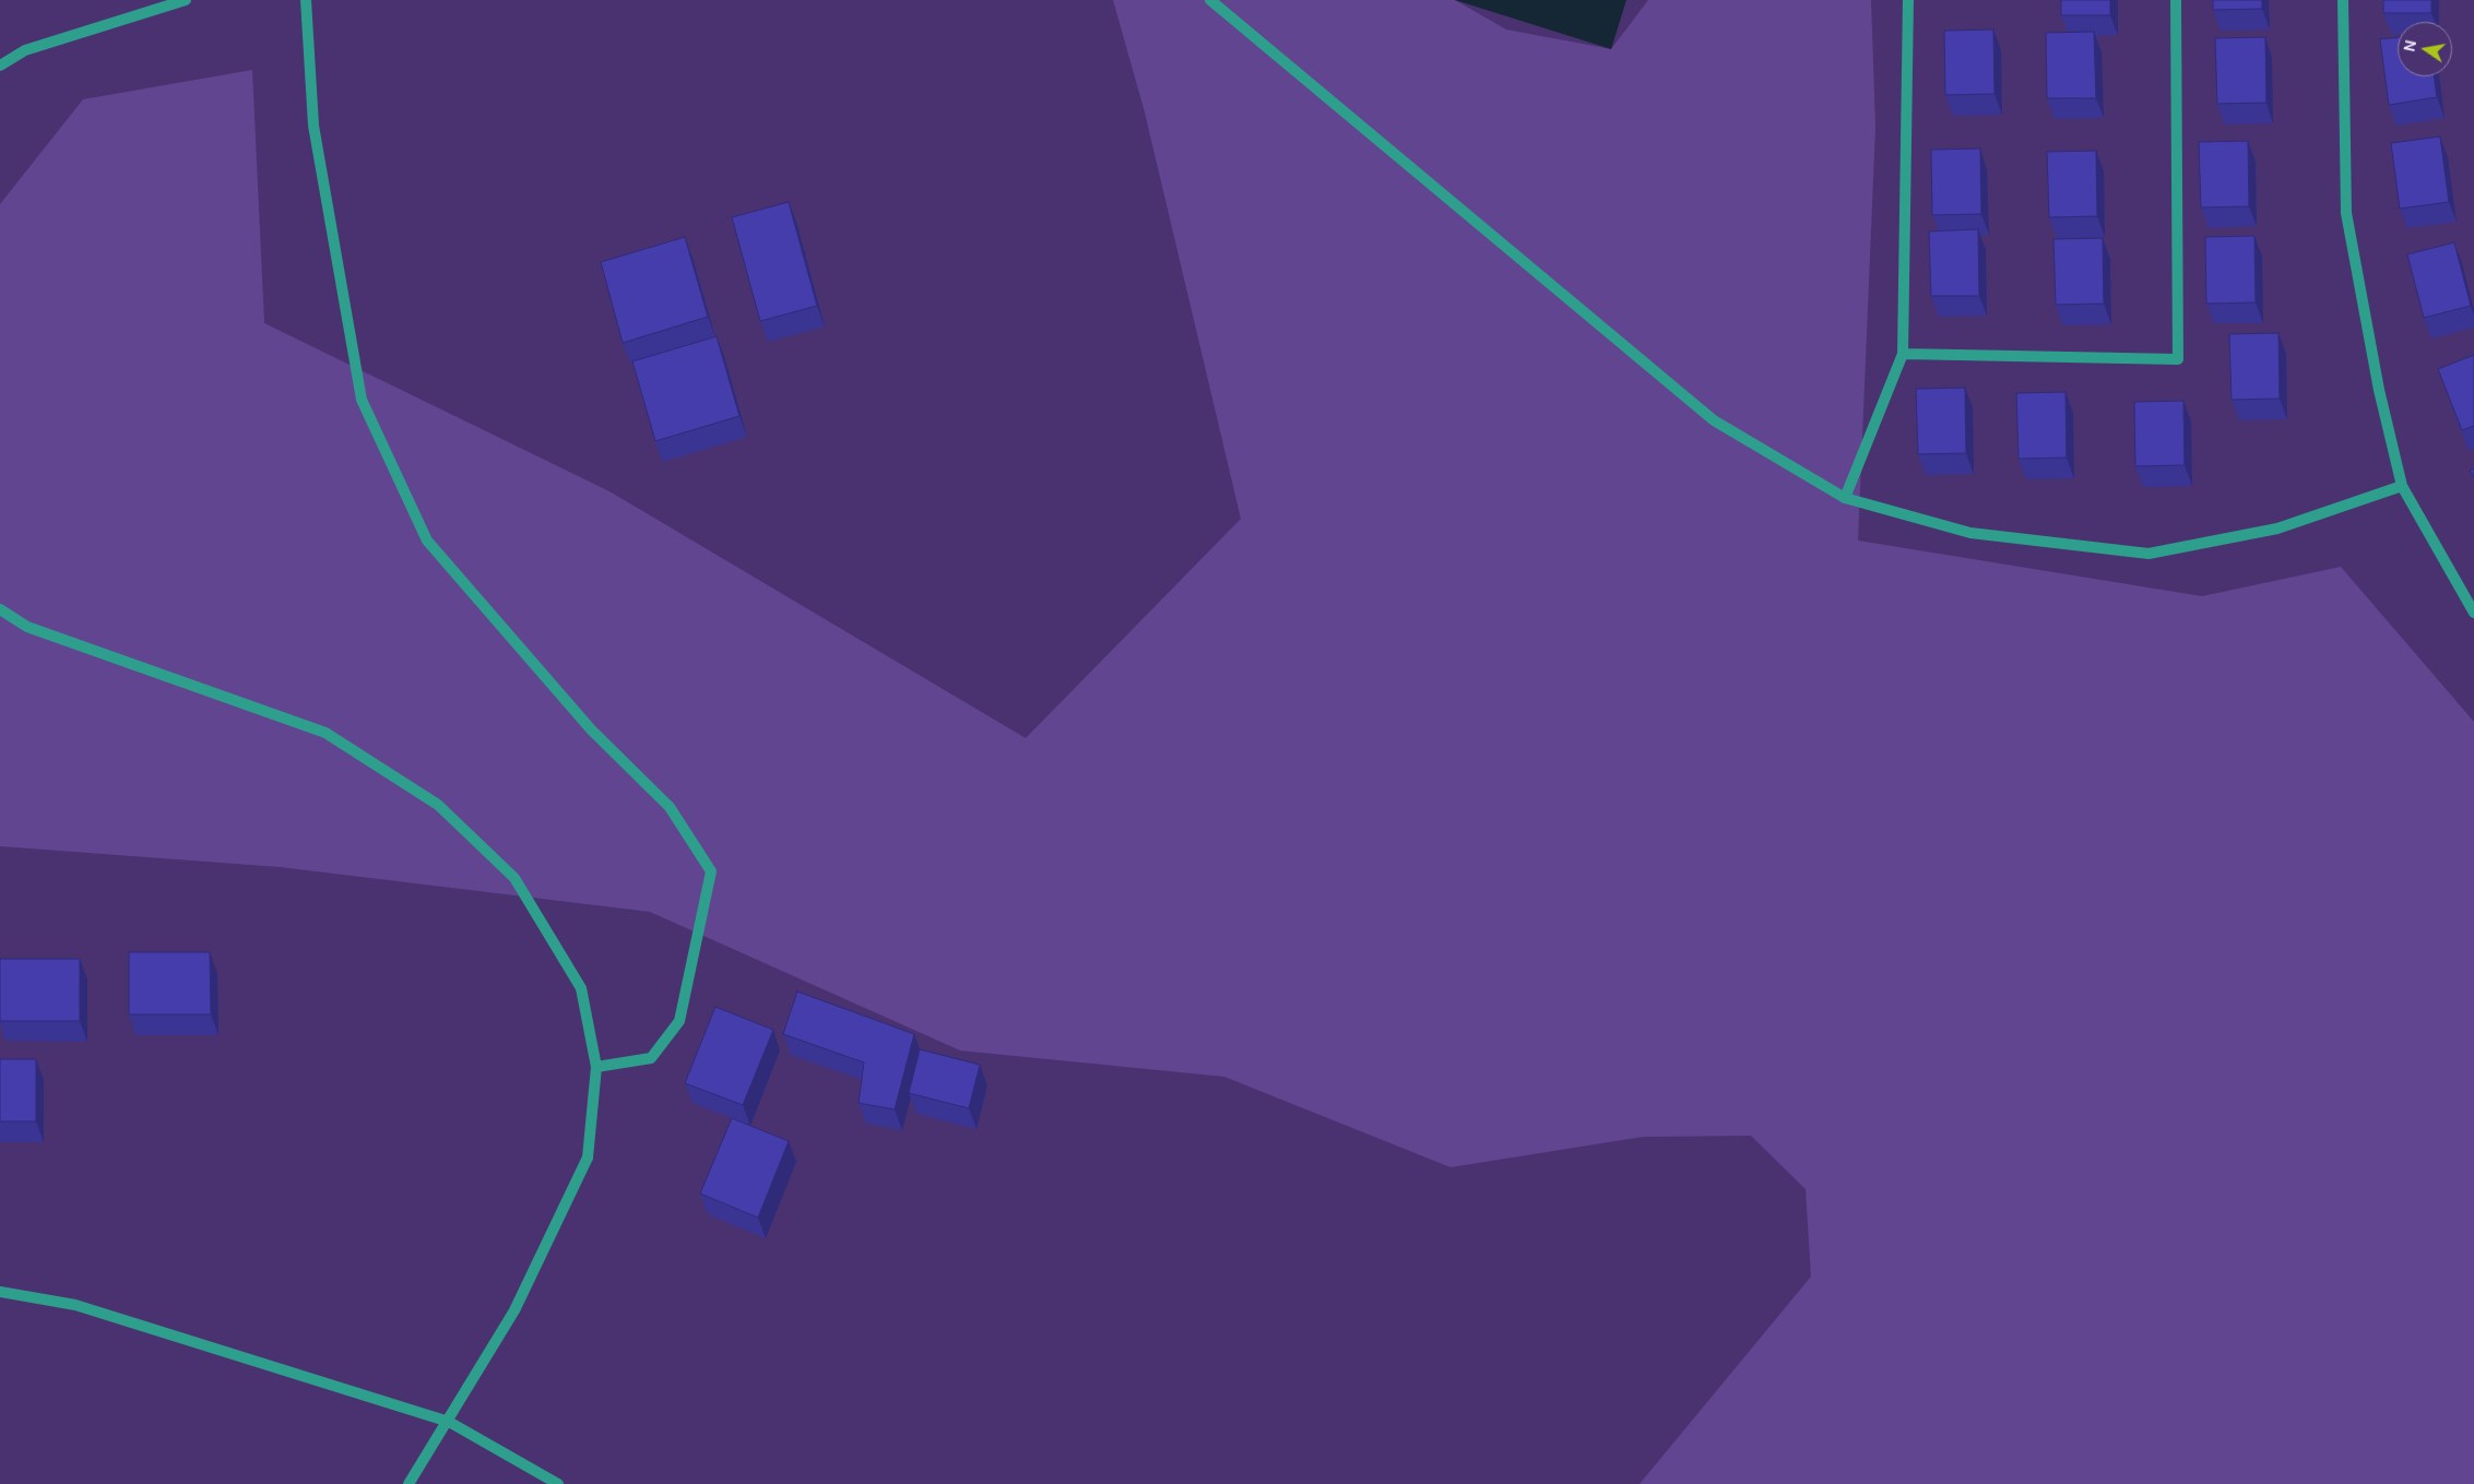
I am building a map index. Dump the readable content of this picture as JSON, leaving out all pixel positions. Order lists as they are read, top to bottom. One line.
{"north":"left"}
